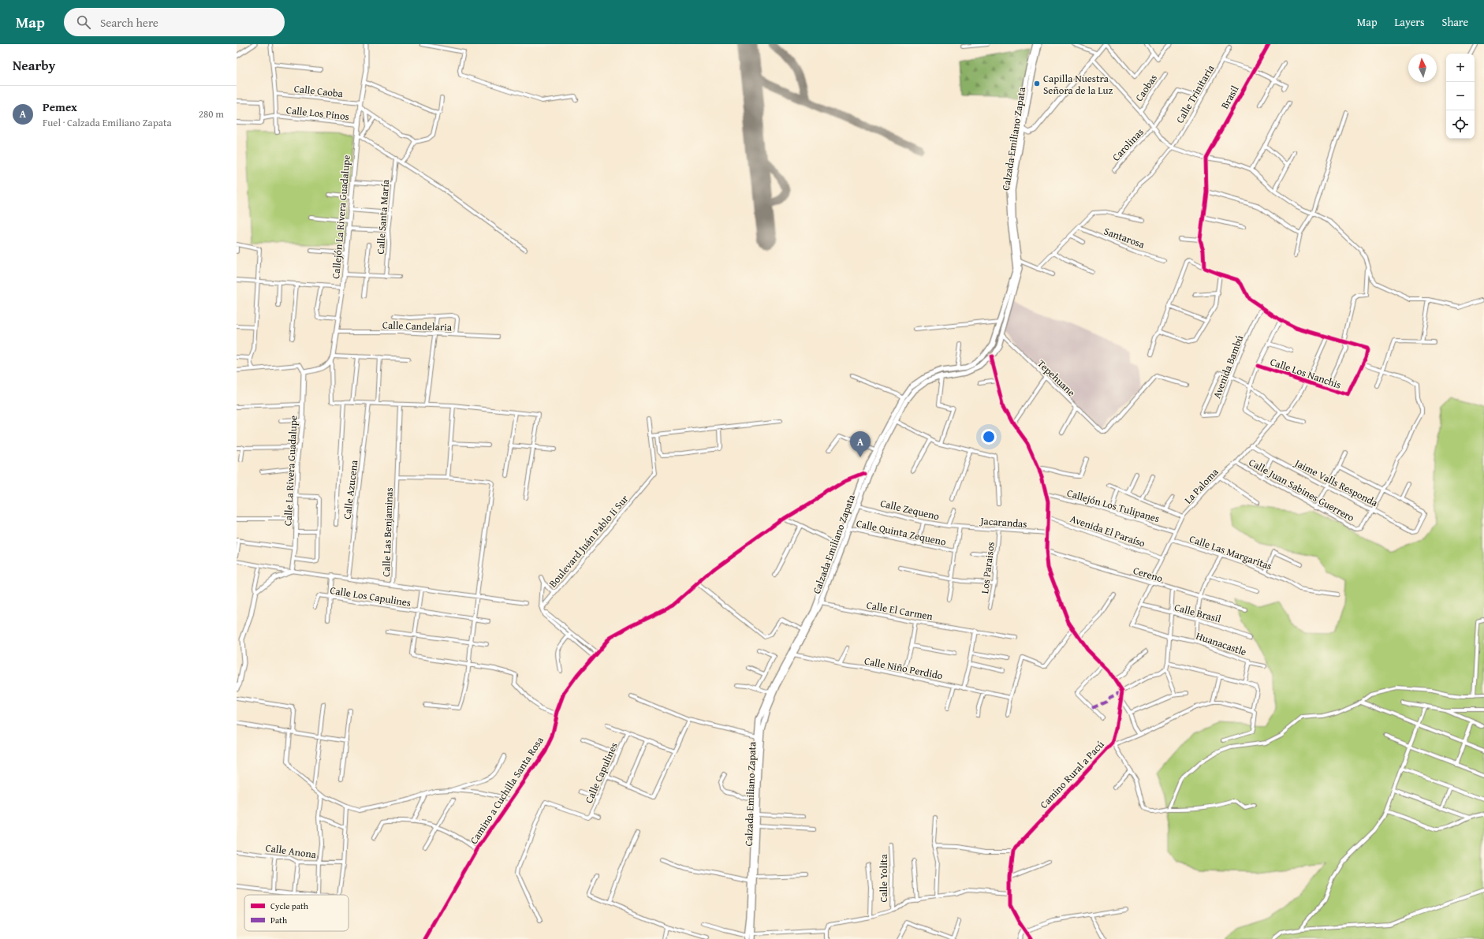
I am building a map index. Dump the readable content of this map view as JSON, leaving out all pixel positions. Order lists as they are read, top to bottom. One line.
{"streets":{"main road":["Calzada Emiliano Zapata"],"street":["Caobas","Calle Caoba","Calle Trinitaria","Brasil","Calle Los Pinos","Carolinas","Callejón La Rivera Guadalupe","Calle Santa María","Santarosa","Calle Candelaria","Avenida Bambú","Calle Los Nanchis","Tepehuane","Calle La Rivera Guadalupe","Jaime Valls Responda","La Paloma","Calle Azucena","Calle Juan Sabines Guerrero","Callejón Los Tulipanes","Calle Zequeno","Jacarandas","Avenida El Paraíso","Calle Las Benjaminas","Calle Quinta Zequeno","Boulevard Juán Pablo Ii Sur","Calle Las Margaritas","Los Paraisos","Cereno","Calle Los Capulines","Calle El Carmen","Calle Brasil","Huanacastle","Calle Niño Perdido","Calle Capulines","Camino Rural a Pacú","Camino a Cuchilla Santa Rosa","Calle Anona","Calle Yolita"]},"crossings":[["Calle Caoba","Callejón La Rivera Guadalupe"],["Calle Trinitaria","Carolinas"],["Calle Los Pinos","Callejón La Rivera Guadalupe"],["Calzada Emiliano Zapata","Tepehuane"],["Calzada Emiliano Zapata","Calle Zequeno"],["Calzada Emiliano Zapata","Calle Quinta Zequeno"],["Calzada Emiliano Zapata","Calle El Carmen"],["Calzada Emiliano Zapata","Calle Niño Perdido"],["Calzada Emiliano Zapata","Camino a Cuchilla Santa Rosa"],["Callejón La Rivera Guadalupe","Calle Candelaria"],["Jaime Valls Responda","La Paloma"],["Jaime Valls Responda","Calle Juan Sabines Guerrero"],["La Paloma","Calle Juan Sabines Guerrero"],["La Paloma","Callejón Los Tulipanes"],["La Paloma","Avenida El Paraíso"],["La Paloma","Calle Las Margaritas"],["La Paloma","Cereno"],["La Paloma","Calle Brasil"],["La Paloma","Huanacastle"],["Calle Zequeno","Jacarandas"],["Jacarandas","Los Paraisos"]],"places":["Capilla Nuestra Señora de la Luz"],"legend":["Cycle path","Path"],"north":"top","page":{"header":"Map","search":"Search here","nav":["Map","Layers","Share"],"heading":"Nearby","map_buttons":["+","−"],"list":[{"mark":"A","name":"Pemex","note":"Fuel · Calzada Emiliano Zapata","value":"280 m"}],"pins":"A"}}
